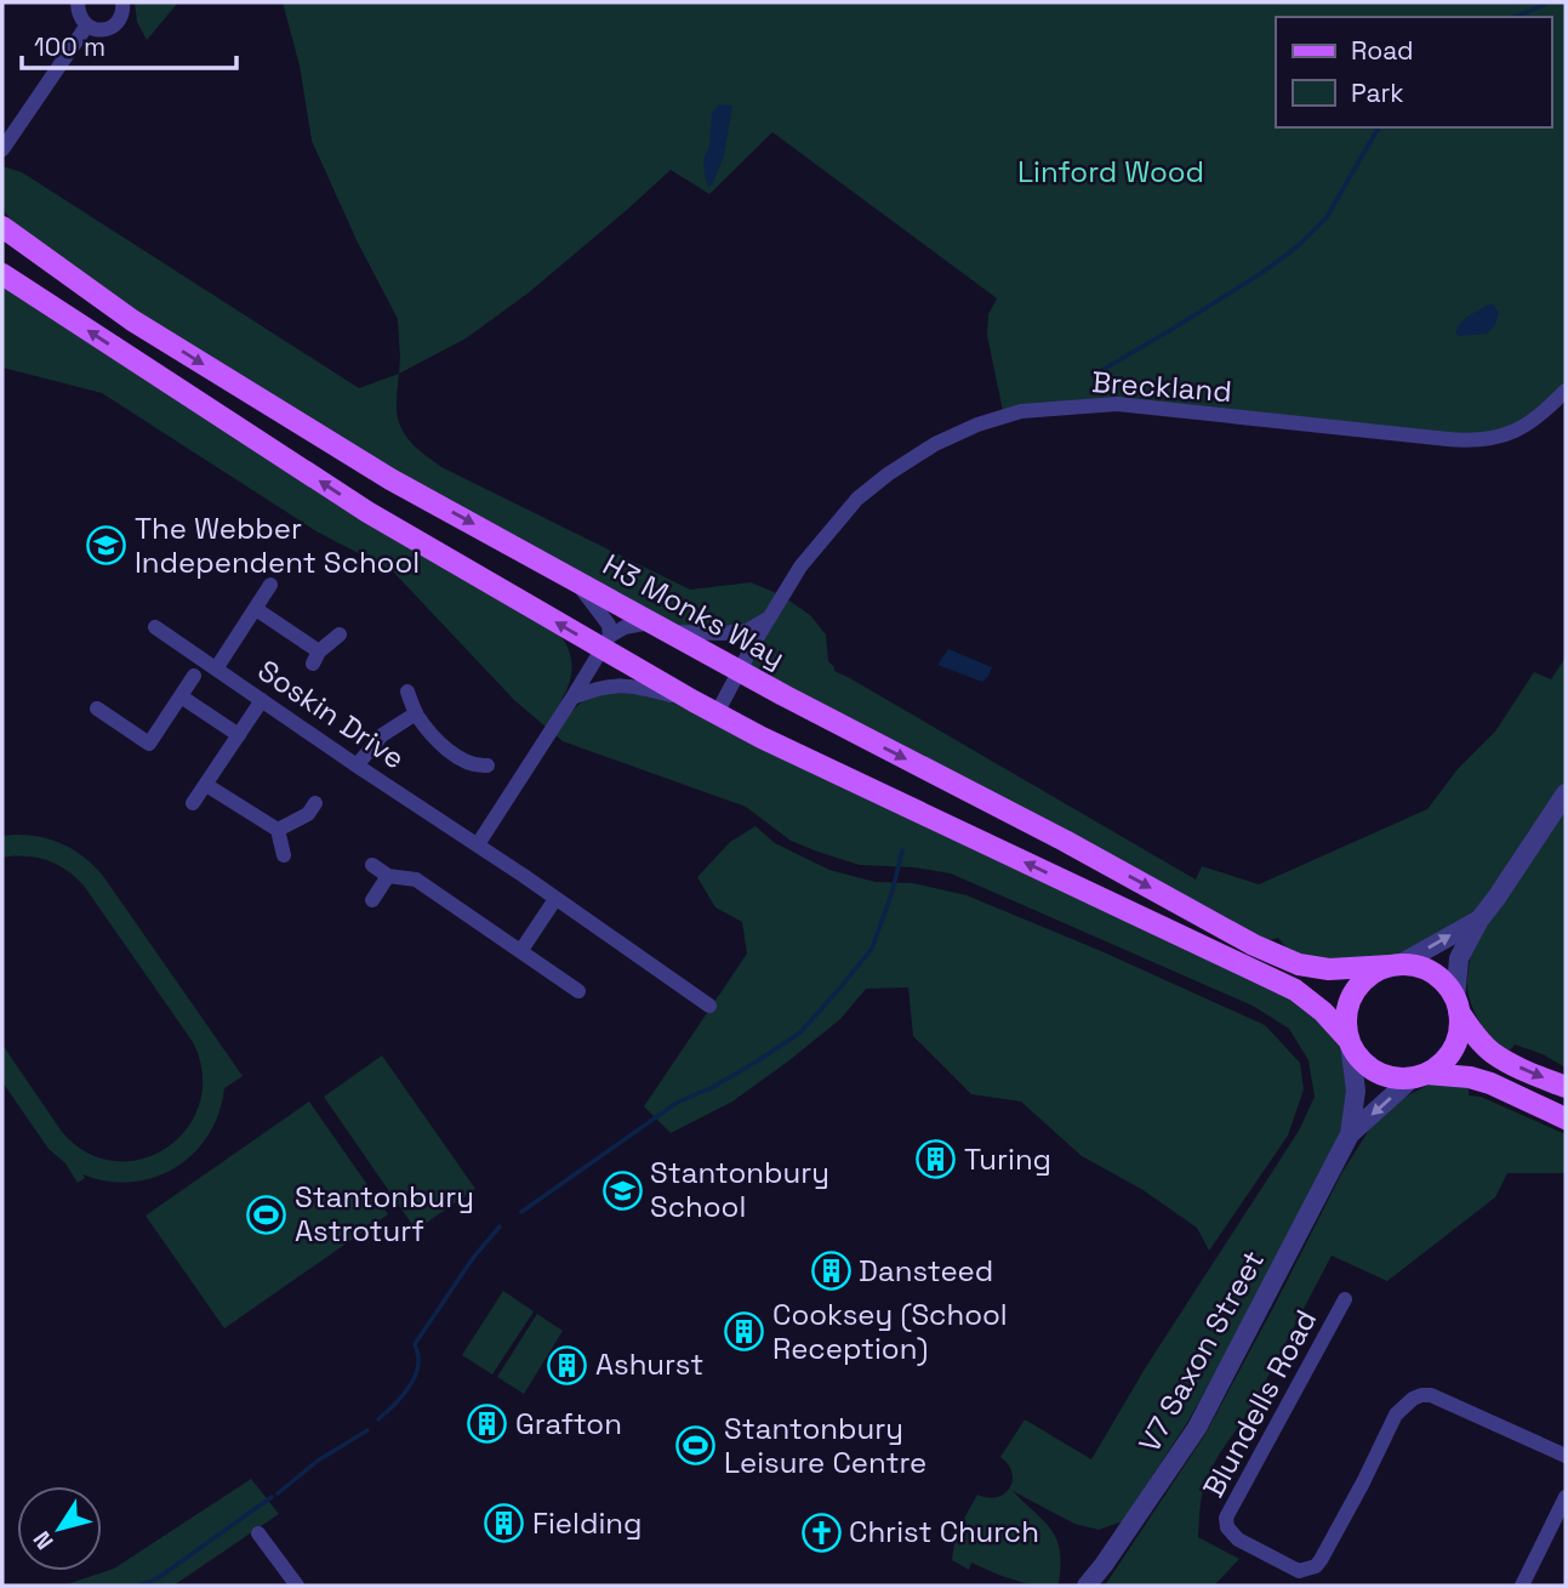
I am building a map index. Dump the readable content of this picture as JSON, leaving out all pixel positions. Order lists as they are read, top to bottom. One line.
{"streets":{"main road":["H3 Monks Way"],"street":["Breckland","Soskin Drive","V7 Saxon Street","Blundells Road"]},"crossings":[["Breckland","H3 Monks Way"],["H3 Monks Way","V7 Saxon Street"]],"parks":["Linford Wood"],"places":{"school or university":["The Webber Independent School","Stantonbury School"],"building":["Turing","Dansteed","Cooksey (School Reception)","Ashurst","Grafton","Fielding"],"sports":["Stantonbury Astroturf","Stantonbury Leisure Centre"],"church":["Christ Church"]},"legend":["Road","Park"],"scale_bar":"100 m","north":"bottom left"}
